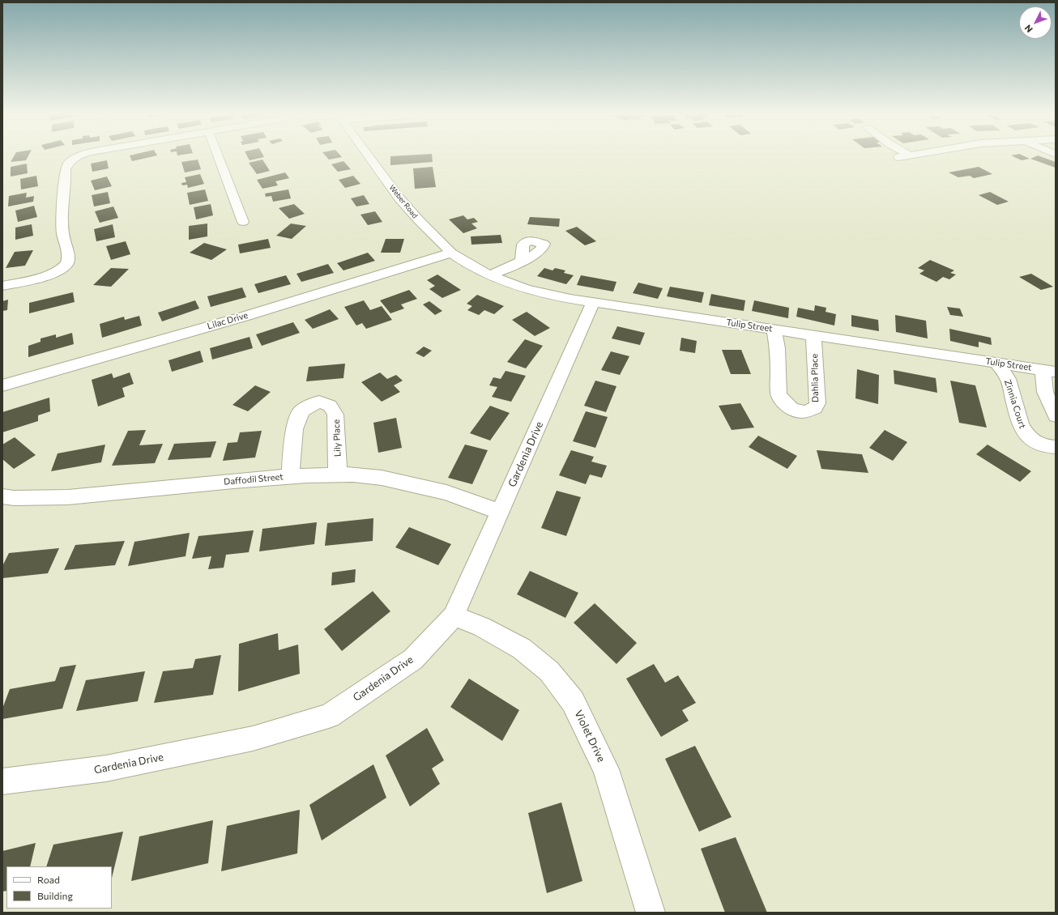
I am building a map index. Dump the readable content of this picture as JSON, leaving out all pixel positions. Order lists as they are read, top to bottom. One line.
{"streets":{"street":["Weber Road","Lilac Drive","Tulip Street","Dahlia Place","Zinnia Court","Lily Place","Gardenia Drive","Daffodil Street","Violet Drive"]},"crossings":[["Weber Road","Lilac Drive"],["Weber Road","Tulip Street"],["Lilac Drive","Tulip Street"],["Tulip Street","Dahlia Place"],["Tulip Street","Zinnia Court"],["Tulip Street","Gardenia Drive"],["Lily Place","Daffodil Street"],["Gardenia Drive","Daffodil Street"],["Gardenia Drive","Violet Drive"]],"legend":["Road","Building"],"north":"bottom left"}
